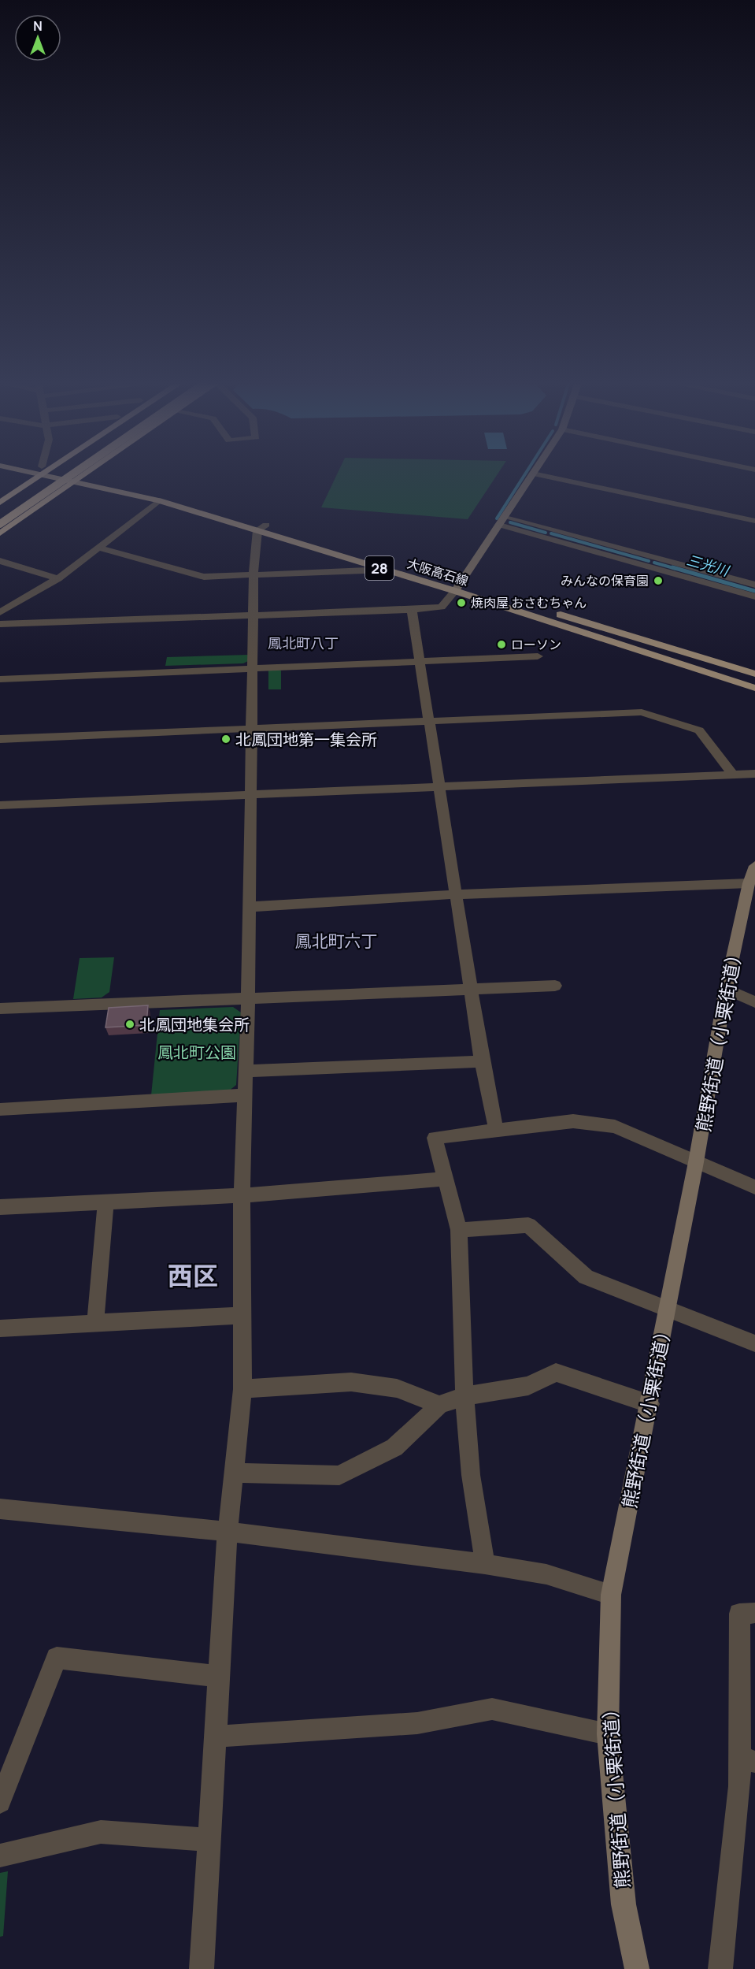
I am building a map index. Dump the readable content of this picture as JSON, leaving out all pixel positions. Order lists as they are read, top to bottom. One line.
{"streets":{"main road":["28","大阪高石線"],"street":["熊野街道（小栗街道）"]},"districts":["鳳北町八丁","鳳北町六丁","西区"],"water":["三光川"],"parks":["鳳北町公園"],"places":["みんなの保育園","焼肉屋 おさむちゃん","ローソン","北鳳団地第一集会所","北鳳団地集会所"],"north":"top"}
